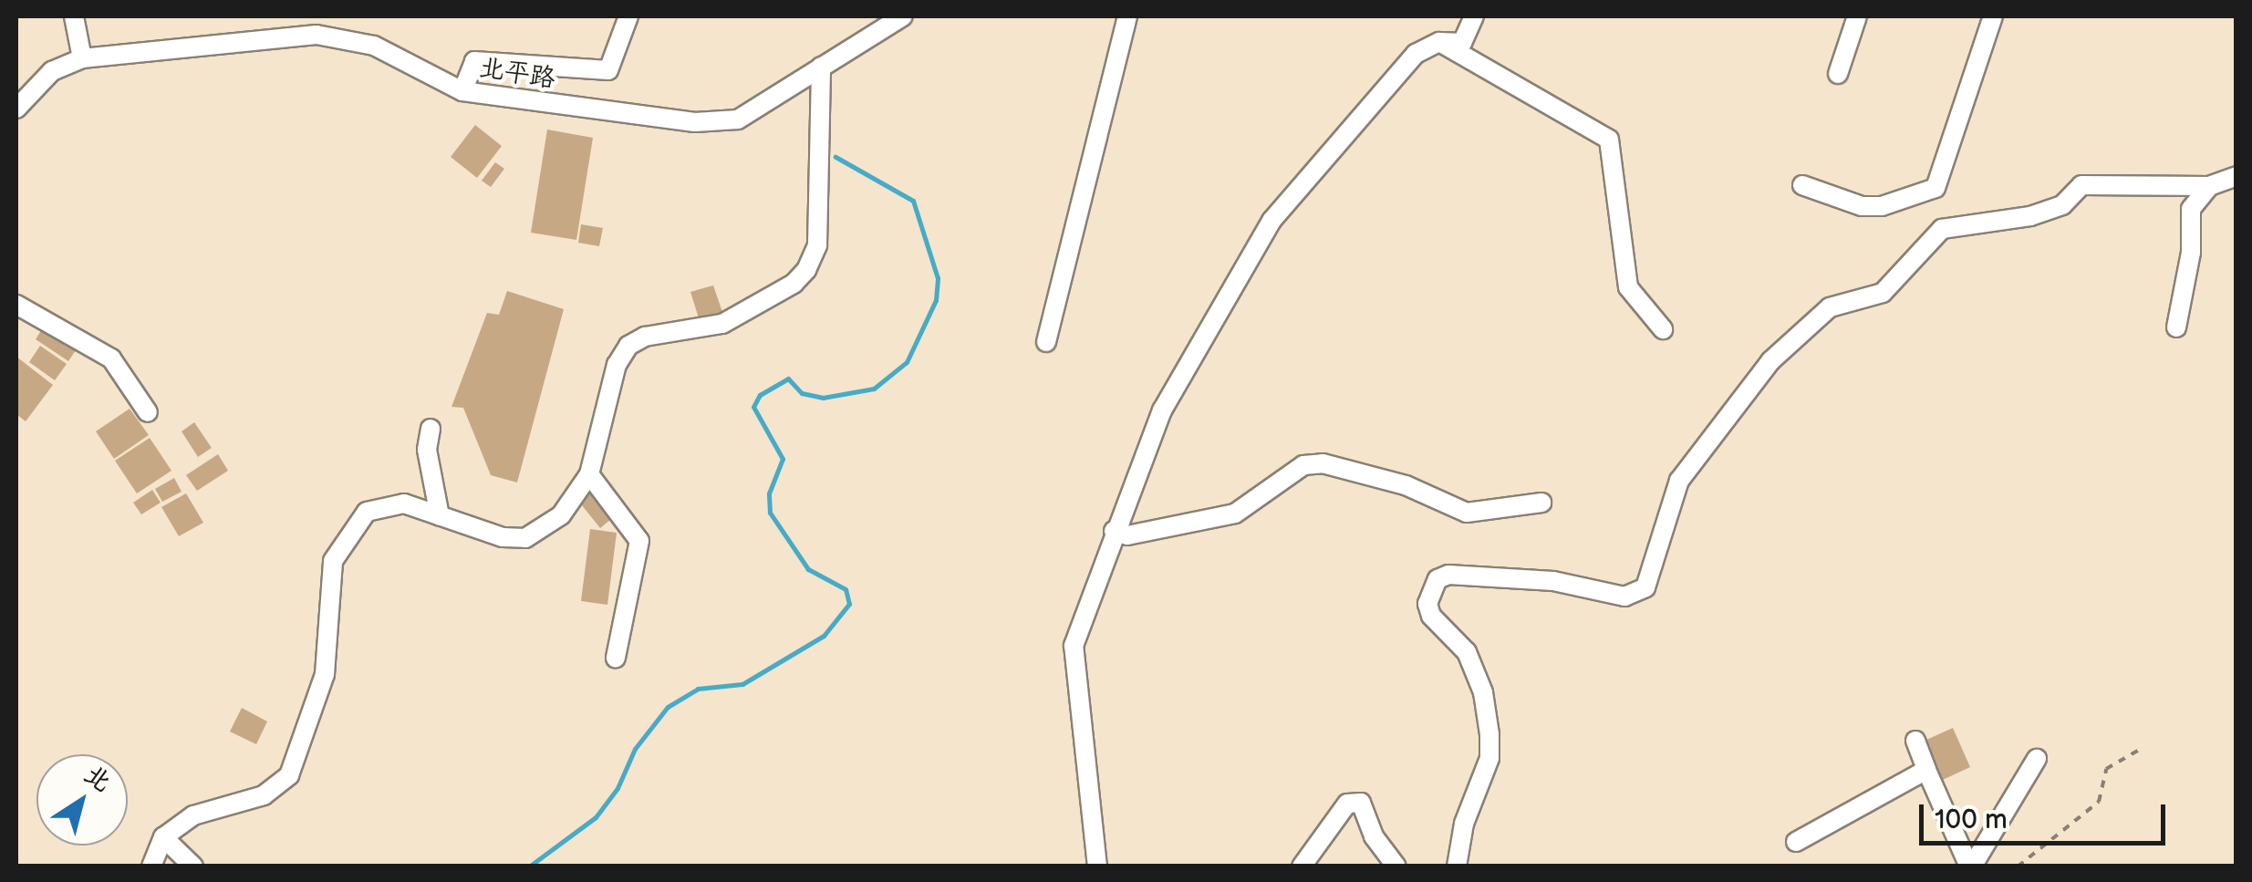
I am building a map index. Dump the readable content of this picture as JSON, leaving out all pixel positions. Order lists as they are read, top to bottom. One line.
{"streets":{"street":["北平路"]},"scale_bar":"100 m","north":"top right"}
